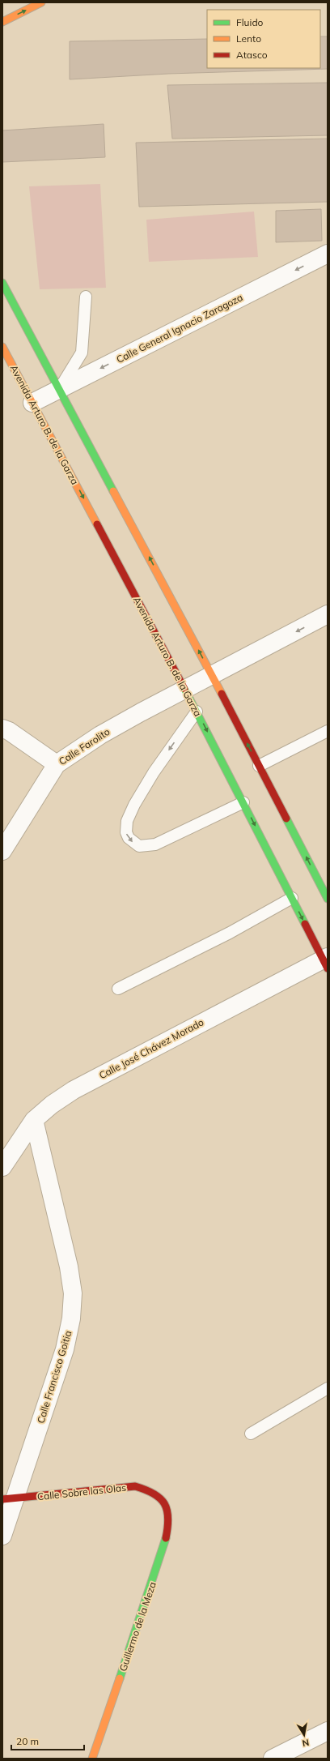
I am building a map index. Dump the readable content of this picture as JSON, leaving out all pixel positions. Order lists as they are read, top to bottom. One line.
{"streets":{"street":["Calle General Ignacio Zaragoza","Avenida Arturo B. de la Garza","Calle Farolito","Calle José Chávez Morado","Calle Francisco Goitia","Calle Sobre las Olas","Guillermo de la Meza"]},"crossings":[["Calle General Ignacio Zaragoza","Avenida Arturo B. de la Garza"],["Avenida Arturo B. de la Garza","Calle Farolito"],["Avenida Arturo B. de la Garza","Calle José Chávez Morado"],["Calle José Chávez Morado","Calle Francisco Goitia"],["Calle Francisco Goitia","Calle Sobre las Olas"],["Calle Sobre las Olas","Guillermo de la Meza"]],"one_way":["Calle General Ignacio Zaragoza"],"legend":["Fluido","Lento","Atasco"],"scale_bar":"20 m","north":"bottom"}
